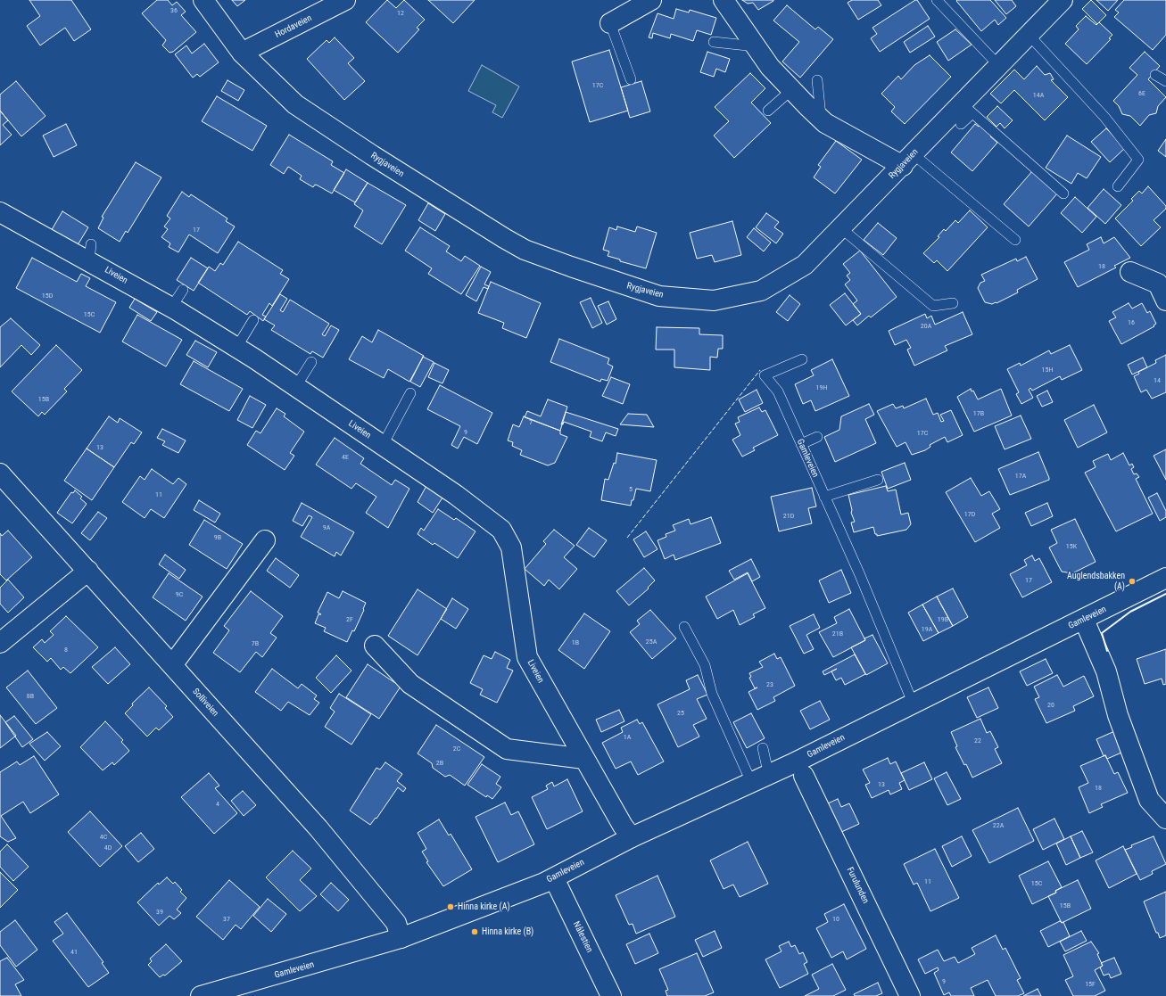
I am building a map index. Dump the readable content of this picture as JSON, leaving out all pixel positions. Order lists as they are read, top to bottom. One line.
{"streets":{"street":["Hordaveien","Rygjaveien","Liveien","Gamleveien","Solliveien","Furulunden","Nålestien"]},"crossings":[["Hordaveien","Rygjaveien"],["Liveien","Gamleveien"],["Gamleveien","Solliveien"],["Gamleveien","Nålestien"]],"places":["Auglendsbakken (A)","Hinna kirke (A)","Hinna kirke (B)"],"house_numbers":["36","12","17C","6E","14A","17","18","15D","15C","16","20A","15H","14","19H","15B","17B","7","9","17C","13","4E","17A","5","11","17D","21D","9A","9B","15K","17","9C","2F","19B","19A","21B","25A","1B","7B","8","23","8B","20","25","1A","22","2C","2B","13","18","4","22A","4C","4D","11","15C","15B","39","37","10","41","9","15F"]}
